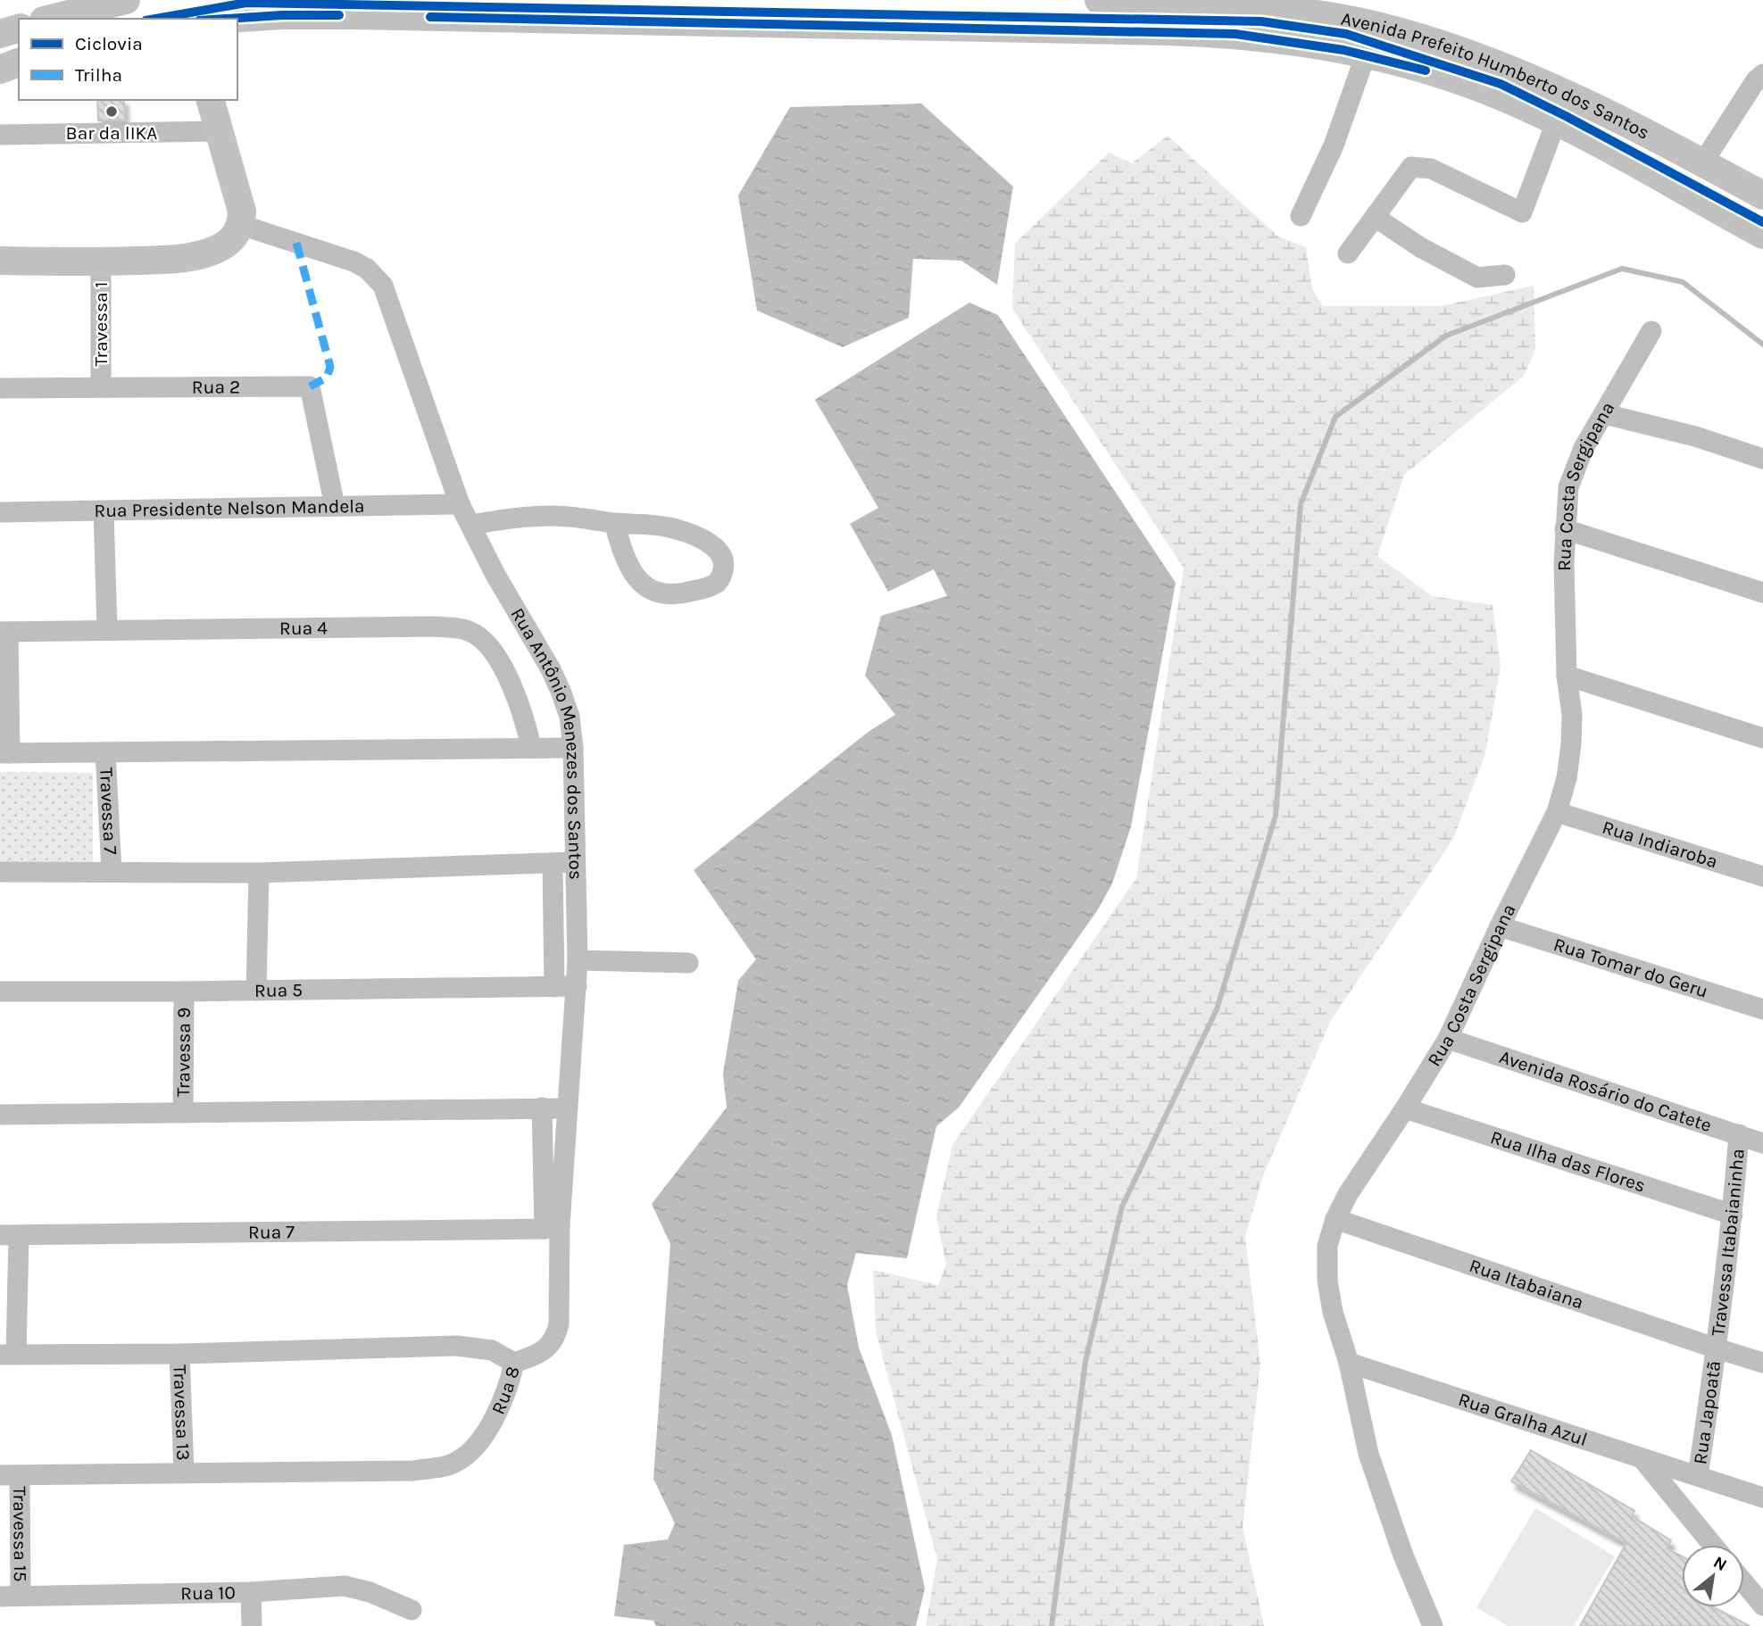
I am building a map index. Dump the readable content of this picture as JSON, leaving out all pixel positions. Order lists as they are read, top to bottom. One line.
{"streets":{"street":["Avenida Prefeito Humberto dos Santos","Travessa 1","Rua 2","Rua Costa Sergipana","Rua Presidente Nelson Mandela","Rua 4","Rua Antônio Menezes dos Santos","Travessa 7","Rua Indiaroba","Rua Tomar do Geru","Rua 5","Travessa 9","Avenida Rosário do Catete","Rua Ilha das Flores","Rua 7","Travessa Itabaianinha","Rua Itabaiana","Rua 8","Travessa 13","Rua Japoatã","Rua Gralha Azul","Travessa 15","Rua 10"]},"crossings":[["Travessa 1","Rua 2"],["Rua 2","Rua Presidente Nelson Mandela"],["Rua Costa Sergipana","Rua Indiaroba"],["Rua Costa Sergipana","Rua Tomar do Geru"],["Rua Costa Sergipana","Avenida Rosário do Catete"],["Rua Costa Sergipana","Rua Ilha das Flores"],["Rua Costa Sergipana","Rua Itabaiana"],["Rua Costa Sergipana","Rua Gralha Azul"],["Rua Presidente Nelson Mandela","Rua Antônio Menezes dos Santos"],["Rua Antônio Menezes dos Santos","Rua 5"],["Rua Antônio Menezes dos Santos","Rua 7"],["Rua Antônio Menezes dos Santos","Rua 8"],["Rua 5","Travessa 9"],["Avenida Rosário do Catete","Travessa Itabaianinha"],["Rua Ilha das Flores","Travessa Itabaianinha"],["Travessa Itabaianinha","Rua Itabaiana"],["Travessa Itabaianinha","Rua Japoatã"],["Rua Itabaiana","Rua Japoatã"],["Rua 8","Travessa 13"],["Rua 8","Travessa 15"],["Rua Japoatã","Rua Gralha Azul"],["Travessa 15","Rua 10"]],"places":["Bar da lIKA"],"legend":["Ciclovia","Trilha"],"north":"top right"}
